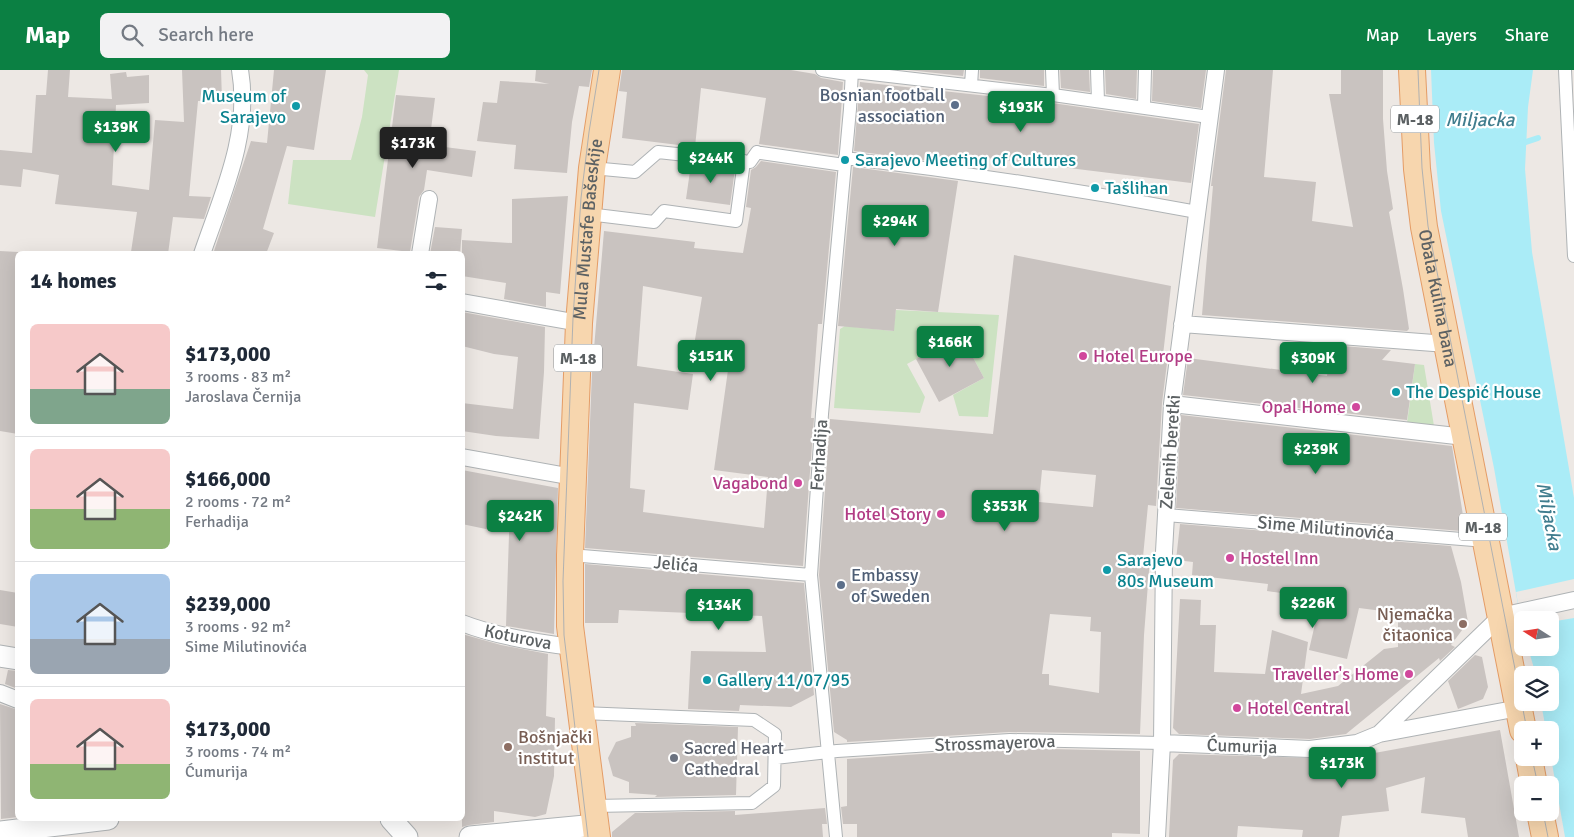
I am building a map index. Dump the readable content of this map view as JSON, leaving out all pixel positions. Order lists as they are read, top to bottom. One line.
{"streets":{"main road":["M-18","Mula Mustafe Bašeskije","Obala Kulina bana"],"street":["Zelenih beretki","Ferhadija","Sime Milutinovića","Jelića","Koturova","Strossmayerova","Ćumurija"]},"crossings":[["Mula Mustafe Bašeskije","Jelića"],["Mula Mustafe Bašeskije","Koturova"],["Obala Kulina bana","Sime Milutinovića"],["Obala Kulina bana","Ćumurija"],["Zelenih beretki","Sime Milutinovića"],["Zelenih beretki","Strossmayerova"],["Zelenih beretki","Ćumurija"],["Ferhadija","Jelića"],["Ferhadija","Strossmayerova"],["Strossmayerova","Ćumurija"]],"water":["Miljacka"],"places":["Bosnian football association","Museum of Sarajevo","Sarajevo Meeting of Cultures","Tašlihan","Hotel Europe","The Despić House","Opal Home","Vagabond","Hotel Story","Hostel Inn","Sarajevo 80s Museum","Embassy of Sweden","Njemačka čitaonica","Traveller's Home","Gallery 11/07/95","Hotel Central","Bošnjački institut","Sacred Heart Cathedral"],"north":"left","page":{"header":"Map","search":"Search here","nav":["Map","Layers","Share"],"price":["$193K","$139K","$173K","$244K","$294K","$166K","$151K","$309K","$239K","$353K","$242K","$226K","$134K","$173K"],"heading":"14 homes","list":[{"name":"$173,000","note":"3 rooms · 83 m² · Jaroslava Černija"},{"name":"$166,000","note":"2 rooms · 72 m² · Ferhadija"},{"name":"$239,000","note":"3 rooms · 92 m² · Sime Milutinovića"},{"name":"$173,000","note":"3 rooms · 74 m² · Ćumurija"}],"map_buttons":["+","−"]}}
